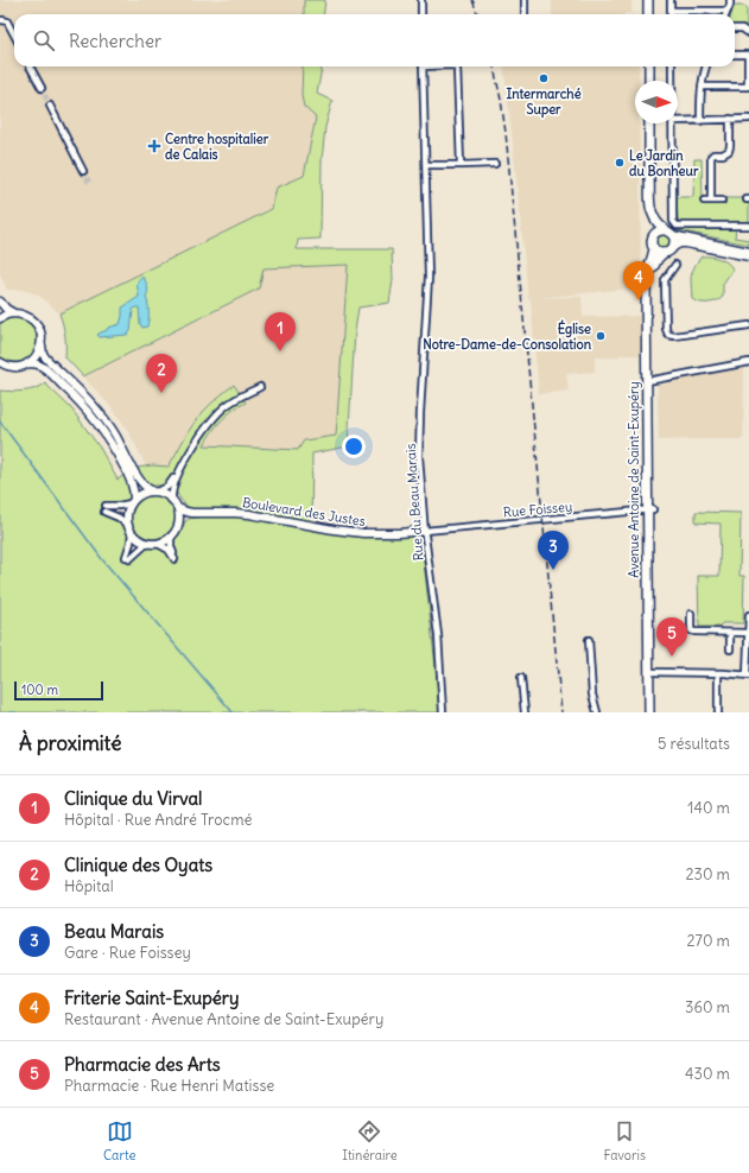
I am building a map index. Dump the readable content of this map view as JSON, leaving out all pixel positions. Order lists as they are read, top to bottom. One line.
{"streets":{"main road":["Avenue Antoine de Saint-Exupéry"],"street":["Rue du Beau Marais","Rue Foissey","Boulevard des Justes"]},"crossings":[["Avenue Antoine de Saint-Exupéry","Rue Foissey"],["Rue du Beau Marais","Rue Foissey"],["Rue du Beau Marais","Boulevard des Justes"],["Rue Foissey","Boulevard des Justes"]],"places":{"other":["Intermarché Super","Le Jardin du Bonheur","Église Notre-Dame-de-Consolation"],"health":["Centre hospitalier de Calais"]},"scale_bar":"100 m","north":"right","page":{"search":"Rechercher","pins":["4","1","2","3","5"],"scale":"100 m","heading":["À proximité","5 résultats"],"list":[{"mark":"1","name":"Clinique du Virval","note":"Hôpital · Rue André Trocmé","value":"140 m"},{"mark":"2","name":"Clinique des Oyats","note":"Hôpital","value":"230 m"},{"mark":"3","name":"Beau Marais","note":"Gare · Rue Foissey","value":"270 m"},{"mark":"4","name":"Friterie Saint-Exupéry","note":"Restaurant · Avenue Antoine de Saint-Exupéry","value":"360 m"},{"mark":"5","name":"Pharmacie des Arts","note":"Pharmacie · Rue Henri Matisse","value":"430 m"}],"nav":["Carte","Itinéraire","Favoris"]}}
